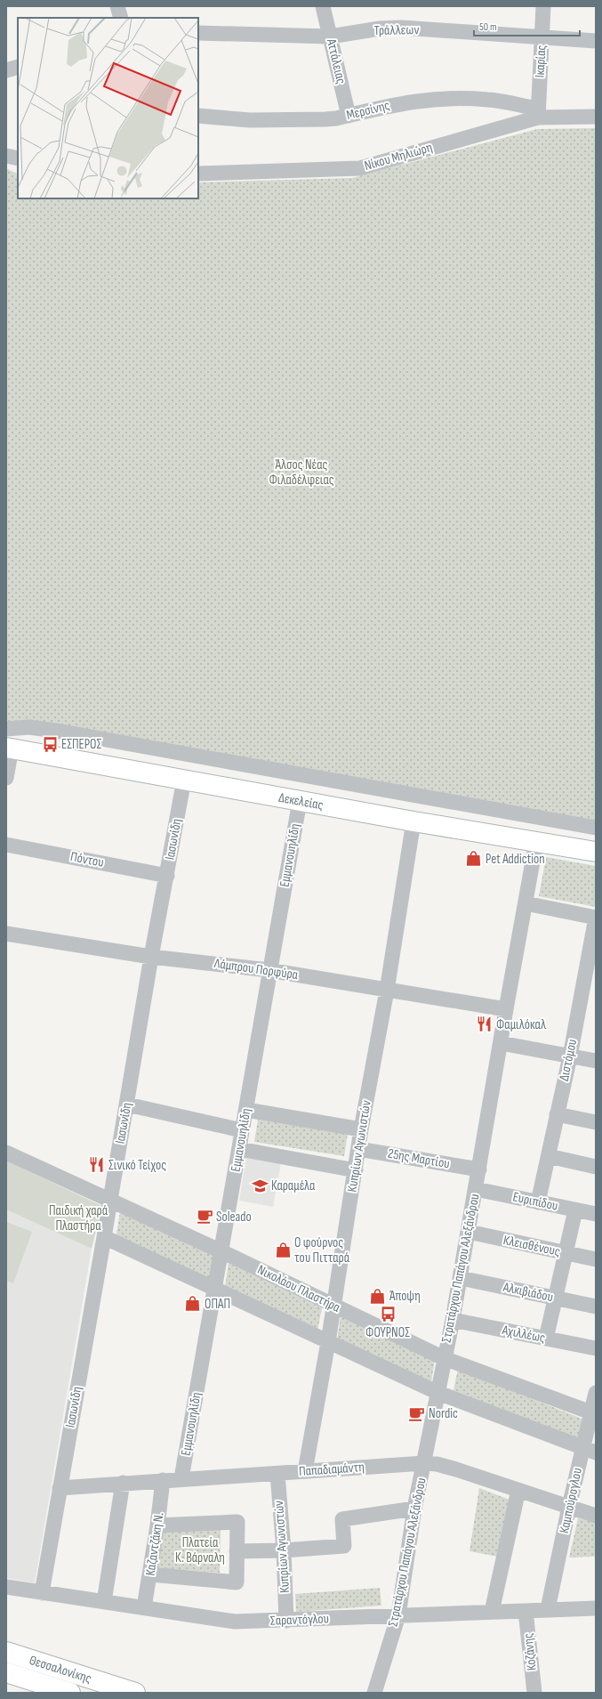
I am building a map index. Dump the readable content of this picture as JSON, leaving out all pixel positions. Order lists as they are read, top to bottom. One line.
{"streets":{"main road":["Δεκελείας","Θεσσαλονίκης"],"street":["Τράλλεων","Αττάλειας","Ικαρίας","Μερσίνης","Νίκου Μηλιώρη","Ιασωνίδη","Εμμανουηλίδη","Πόντου","Λάμπρου Πορφύρα","Διστόμου","Κυπρίων Αγωνιστών","25ης Μαρτίου","Ευριπίδου","Κλεισθένους","Στρατάρχου Παπάγου Αλεξάνδρου","Νικολάου Πλαστήρα","Αλκιβιάδου","Αχιλλέως","Παπαδιαμάντη","Καμπούρογλου","Καζαντζάκη Ν.","Σαραντόγλου","Κοζάνης"]},"crossings":[["Τράλλεων","Αττάλειας"],["Τράλλεων","Ικαρίας"],["Αττάλειας","Μερσίνης"],["Ικαρίας","Μερσίνης"],["Ικαρίας","Νίκου Μηλιώρη"],["Μερσίνης","Νίκου Μηλιώρη"],["Δεκελείας","Ιασωνίδη"],["Δεκελείας","Εμμανουηλίδη"],["Δεκελείας","Κυπρίων Αγωνιστών"],["Δεκελείας","Στρατάρχου Παπάγου Αλεξάνδρου"],["Ιασωνίδη","Πόντου"],["Ιασωνίδη","Λάμπρου Πορφύρα"],["Ιασωνίδη","Νικολάου Πλαστήρα"],["Ιασωνίδη","Παπαδιαμάντη"],["Ιασωνίδη","Σαραντόγλου"],["Εμμανουηλίδη","Λάμπρου Πορφύρα"],["Εμμανουηλίδη","Νικολάου Πλαστήρα"],["Εμμανουηλίδη","Παπαδιαμάντη"],["Λάμπρου Πορφύρα","Κυπρίων Αγωνιστών"],["Λάμπρου Πορφύρα","Στρατάρχου Παπάγου Αλεξάνδρου"],["Διστόμου","Ευριπίδου"],["Κυπρίων Αγωνιστών","25ης Μαρτίου"],["Κυπρίων Αγωνιστών","Νικολάου Πλαστήρα"],["Κυπρίων Αγωνιστών","Παπαδιαμάντη"],["Κυπρίων Αγωνιστών","Σαραντόγλου"],["25ης Μαρτίου","Στρατάρχου Παπάγου Αλεξάνδρου"],["Ευριπίδου","Στρατάρχου Παπάγου Αλεξάνδρου"],["Κλεισθένους","Στρατάρχου Παπάγου Αλεξάνδρου"],["Στρατάρχου Παπάγου Αλεξάνδρου","Νικολάου Πλαστήρα"],["Στρατάρχου Παπάγου Αλεξάνδρου","Αλκιβιάδου"],["Στρατάρχου Παπάγου Αλεξάνδρου","Αχιλλέως"],["Στρατάρχου Παπάγου Αλεξάνδρου","Παπαδιαμάντη"],["Στρατάρχου Παπάγου Αλεξάνδρου","Σαραντόγλου"],["Νικολάου Πλαστήρα","Καμπούρογλου"],["Παπαδιαμάντη","Καμπούρογλου"],["Παπαδιαμάντη","Καζαντζάκη Ν."],["Καμπούρογλου","Σαραντόγλου"],["Καζαντζάκη Ν.","Σαραντόγλου"],["Σαραντόγλου","Κοζάνης"]],"parks":["Άλσος Νέας Φιλαδέλφειας","Παιδική χαρά Πλαστήρα","Πλατεία Κ. Βάρναλη"],"places":{"bus stop":["ΕΣΠΕΡΟΣ","ΦΟΥΡΝΟΣ"],"shop":["Pet Addiction","Ο φούρνος του Πιτταρά","Άποψη","ΟΠΑΠ"],"restaurant":["Φαμιλόκαλ","Σινικό Τείχος"],"school or university":["Καραμέλα"],"cafe":["Soleado","Nordic"]},"scale_bar":"50 m"}
